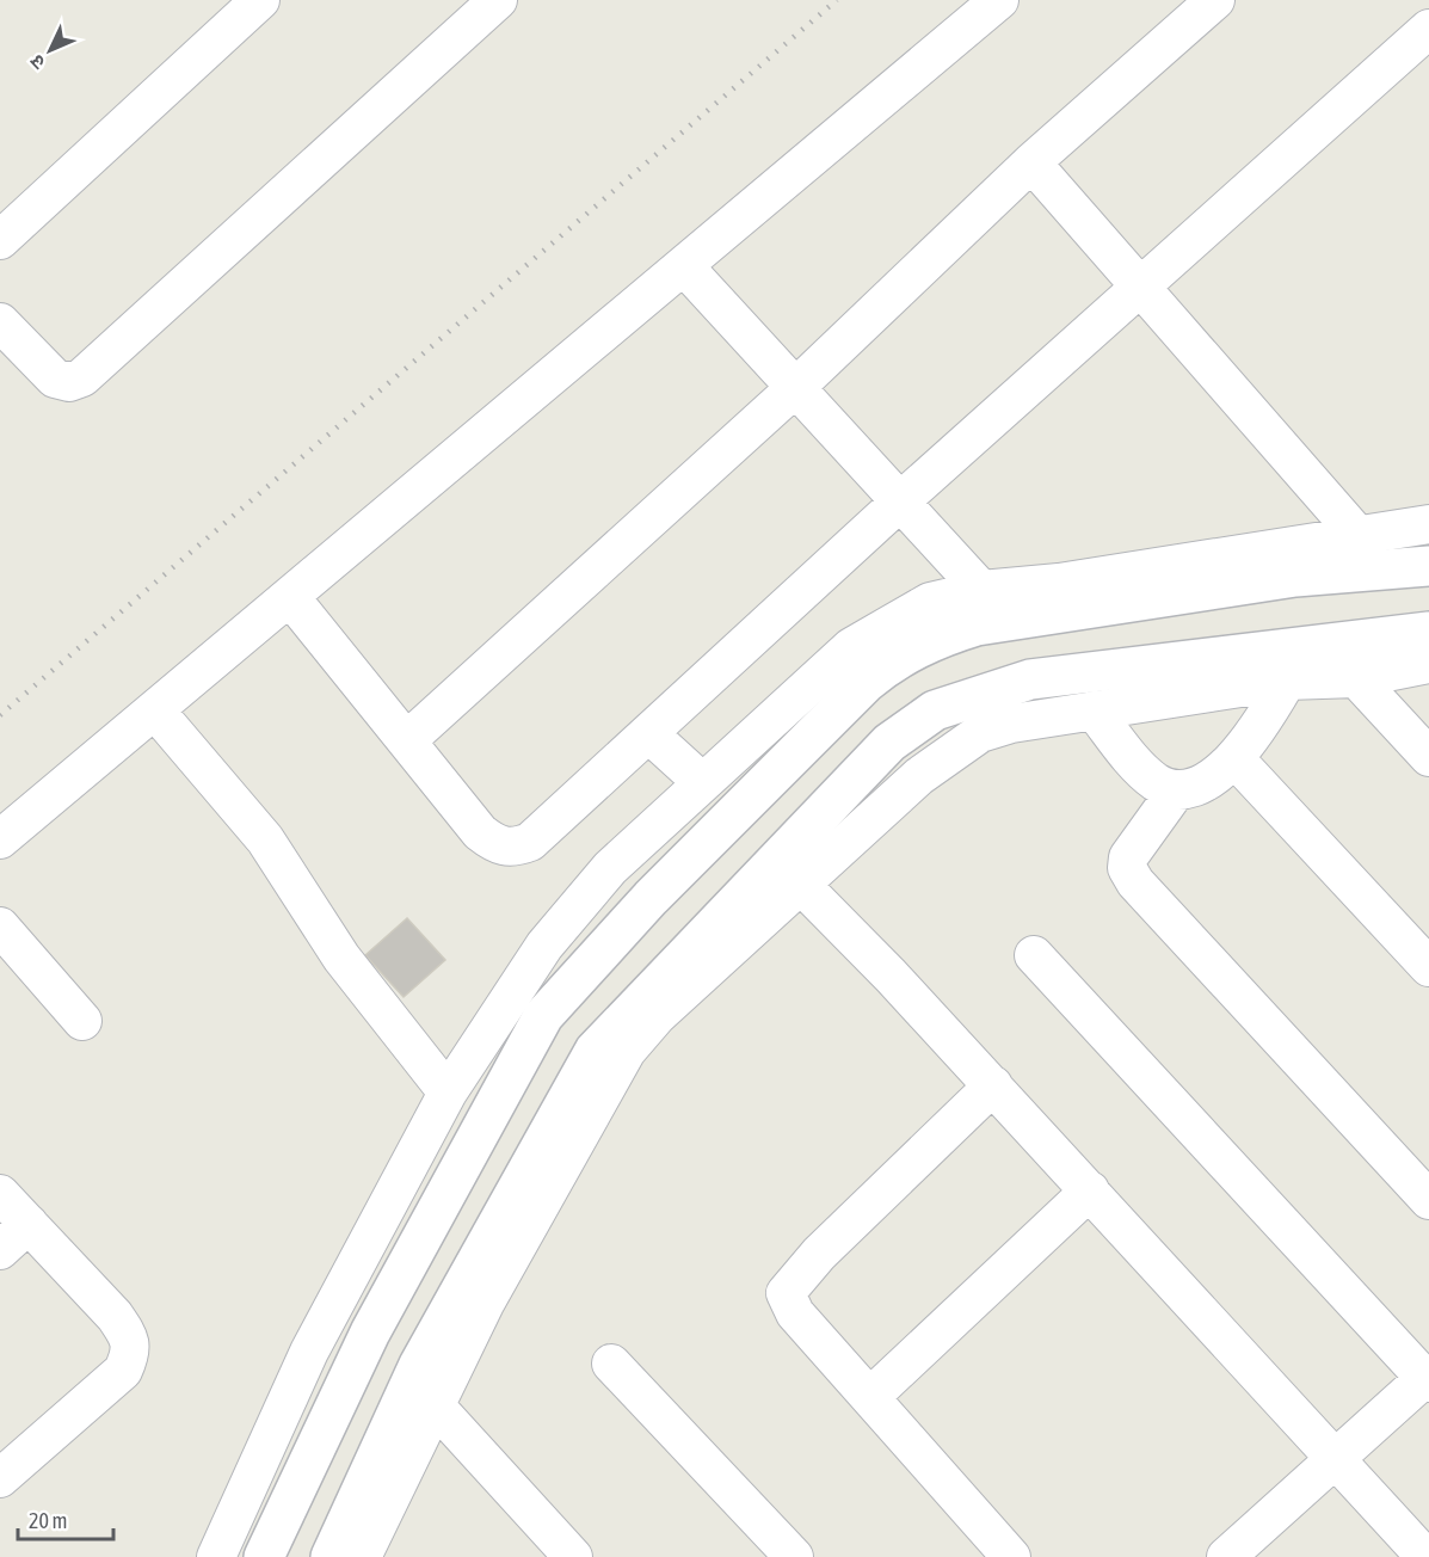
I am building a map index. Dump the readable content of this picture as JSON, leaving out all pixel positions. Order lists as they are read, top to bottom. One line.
{"scale_bar":"20 m","north":"bottom left"}
